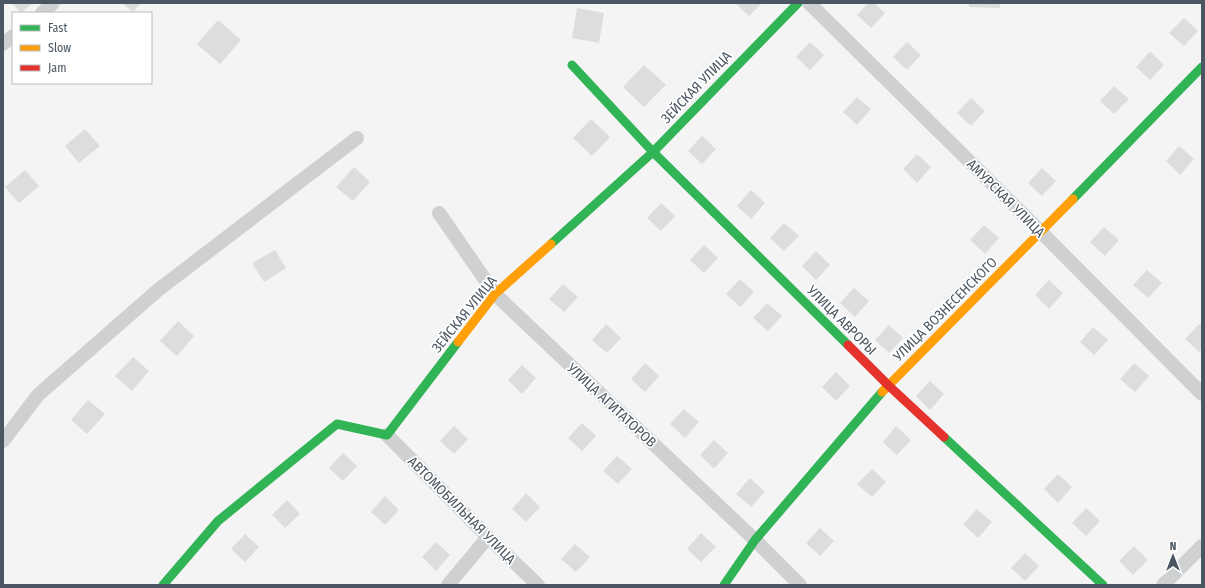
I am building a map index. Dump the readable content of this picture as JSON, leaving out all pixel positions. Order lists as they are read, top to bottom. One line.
{"streets":{"street":["ЗЕЙСКАЯ УЛИЦА","АМУРСКАЯ УЛИЦА","УЛИЦА ВОЗНЕСЕНСКОГО","УЛИЦА АВРОРЫ","УЛИЦА АГИТАТОРОВ","АВТОМОБИЛЬНАЯ УЛИЦА"]},"crossings":[["ЗЕЙСКАЯ УЛИЦА","УЛИЦА АВРОРЫ"],["ЗЕЙСКАЯ УЛИЦА","УЛИЦА АГИТАТОРОВ"],["ЗЕЙСКАЯ УЛИЦА","АВТОМОБИЛЬНАЯ УЛИЦА"],["АМУРСКАЯ УЛИЦА","УЛИЦА ВОЗНЕСЕНСКОГО"],["УЛИЦА ВОЗНЕСЕНСКОГО","УЛИЦА АВРОРЫ"],["УЛИЦА ВОЗНЕСЕНСКОГО","УЛИЦА АГИТАТОРОВ"]],"legend":["Fast","Slow","Jam"],"north":"top"}
